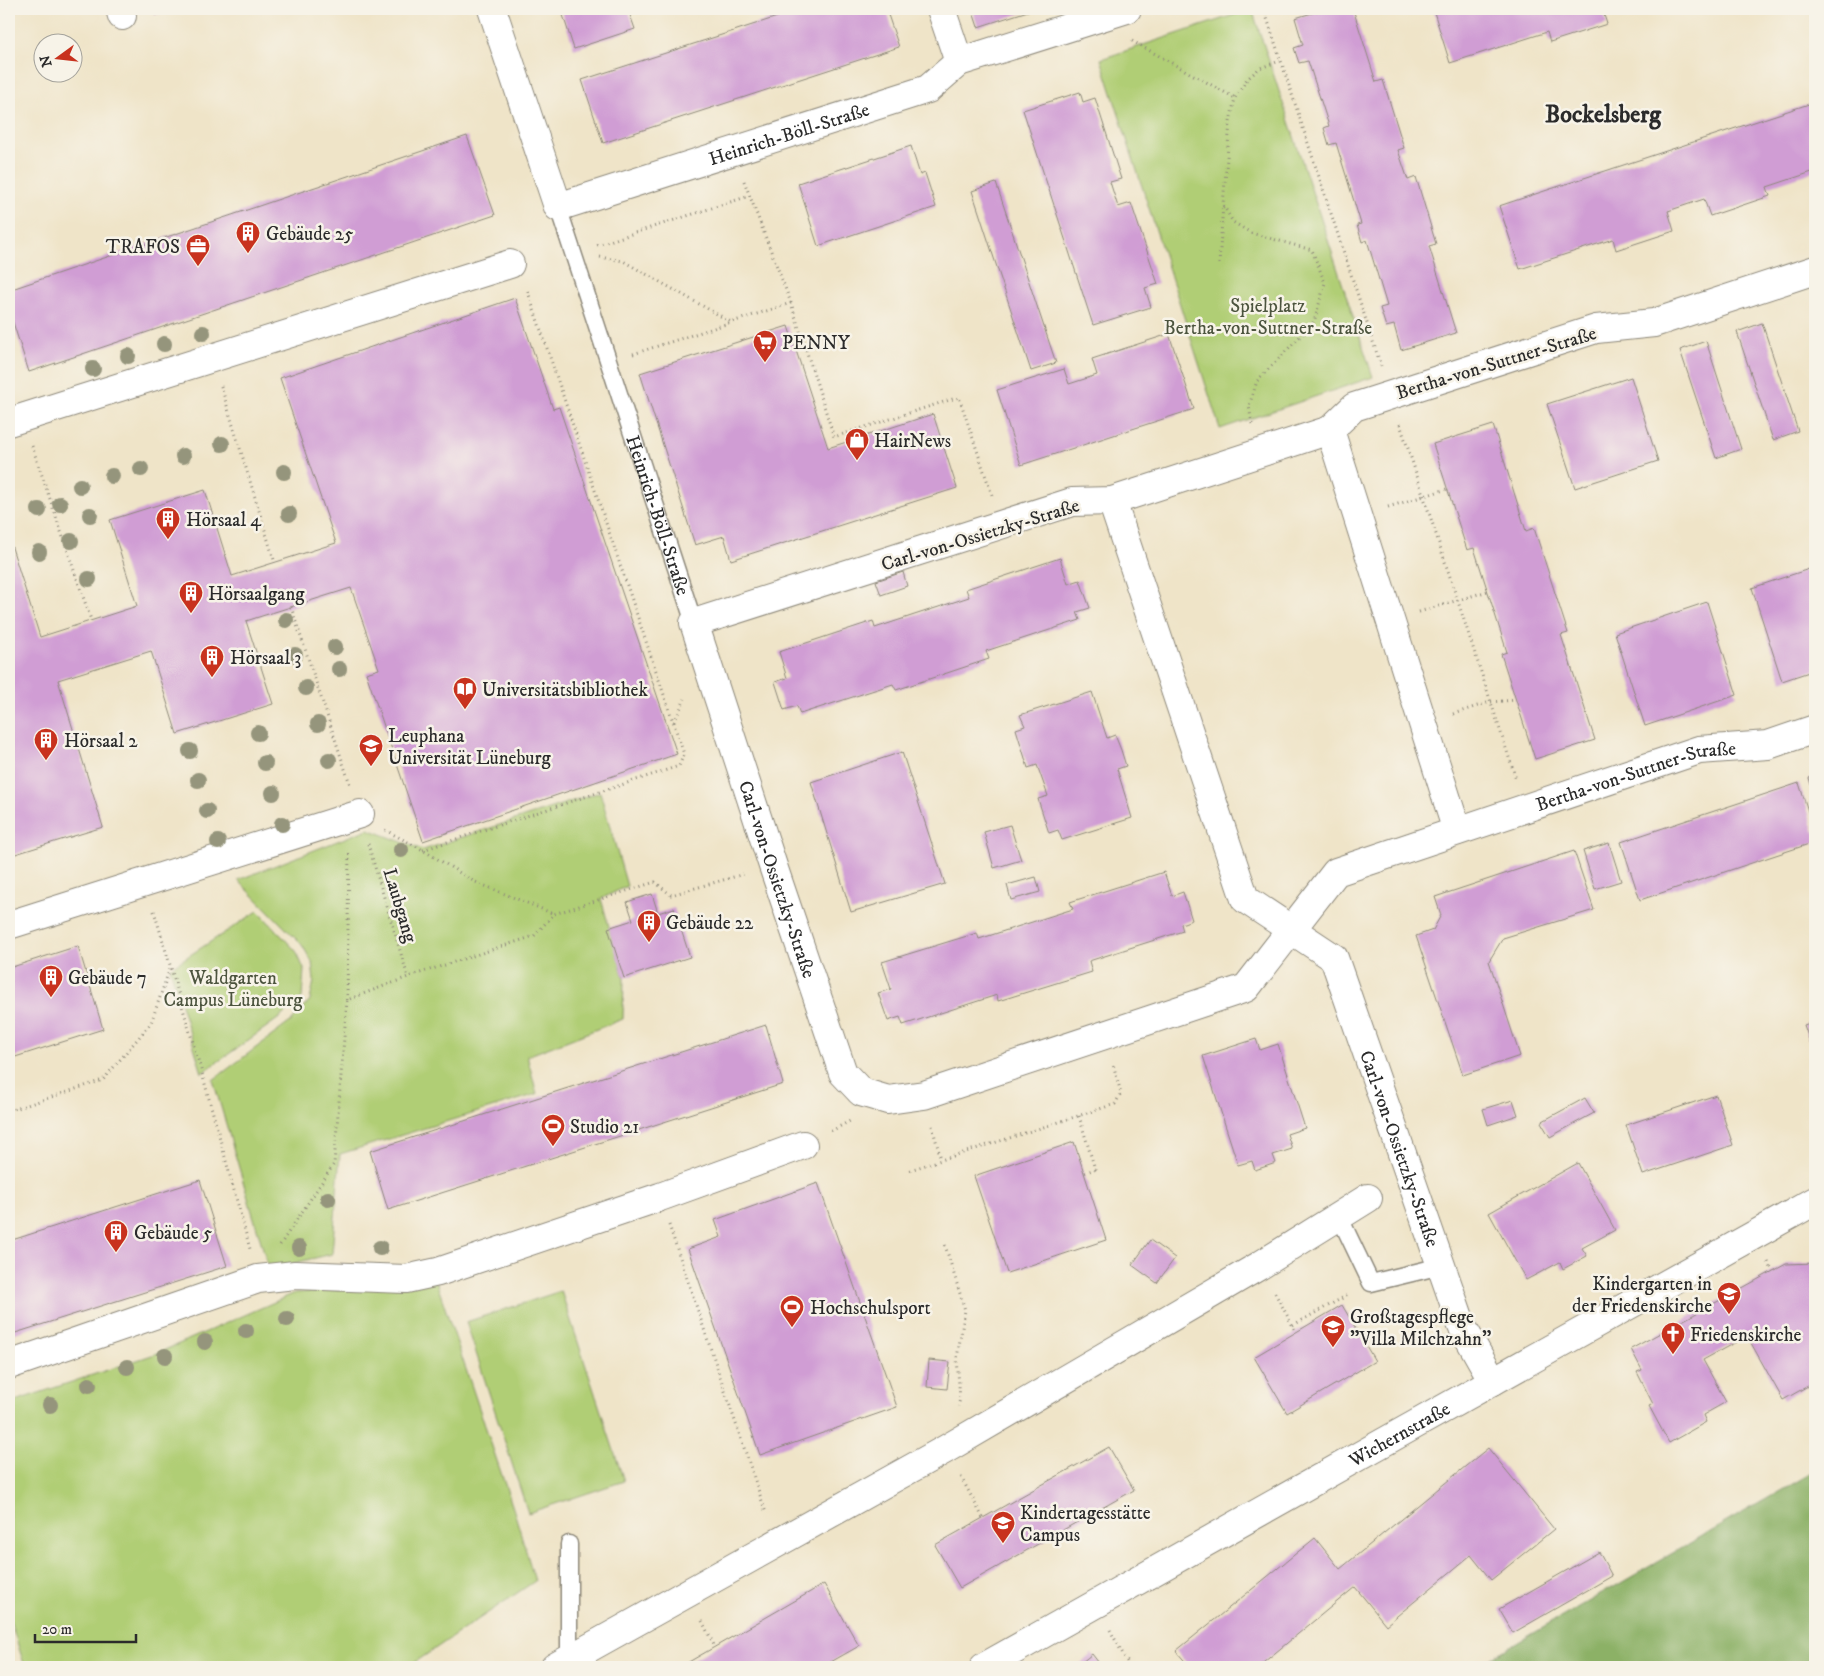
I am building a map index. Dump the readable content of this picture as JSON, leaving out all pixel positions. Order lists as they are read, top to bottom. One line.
{"streets":{"street":["Heinrich-Böll-Straße","Bertha-von-Suttner-Straße","Carl-von-Ossietzky-Straße","Wichernstraße"],"path":["Laubgang"]},"crossings":[["Heinrich-Böll-Straße","Carl-von-Ossietzky-Straße"],["Bertha-von-Suttner-Straße","Carl-von-Ossietzky-Straße"],["Carl-von-Ossietzky-Straße","Wichernstraße"]],"districts":["Bockelsberg"],"parks":["Spielplatz Bertha-von-Suttner-Straße","Waldgarten Campus Lüneburg"],"places":{"building":["Gebäude 25","Hörsaal 4","Hörsaalgang","Hörsaal 3","Hörsaal 2","Gebäude 22","Gebäude 7","Gebäude 5"],"office":["TRAFOS"],"supermarket":["PENNY"],"shop":["HairNews"],"library":["Universitätsbibliothek"],"school or university":["Leuphana Universität Lüneburg","Kindergarten in der Friedenskirche","Großtagespflege \"Villa Milchzahn\"","Kindertagesstätte Campus"],"sports":["Studio 21","Hochschulsport"],"church":["Friedenskirche"]},"scale_bar":"20 m","north":"left"}
